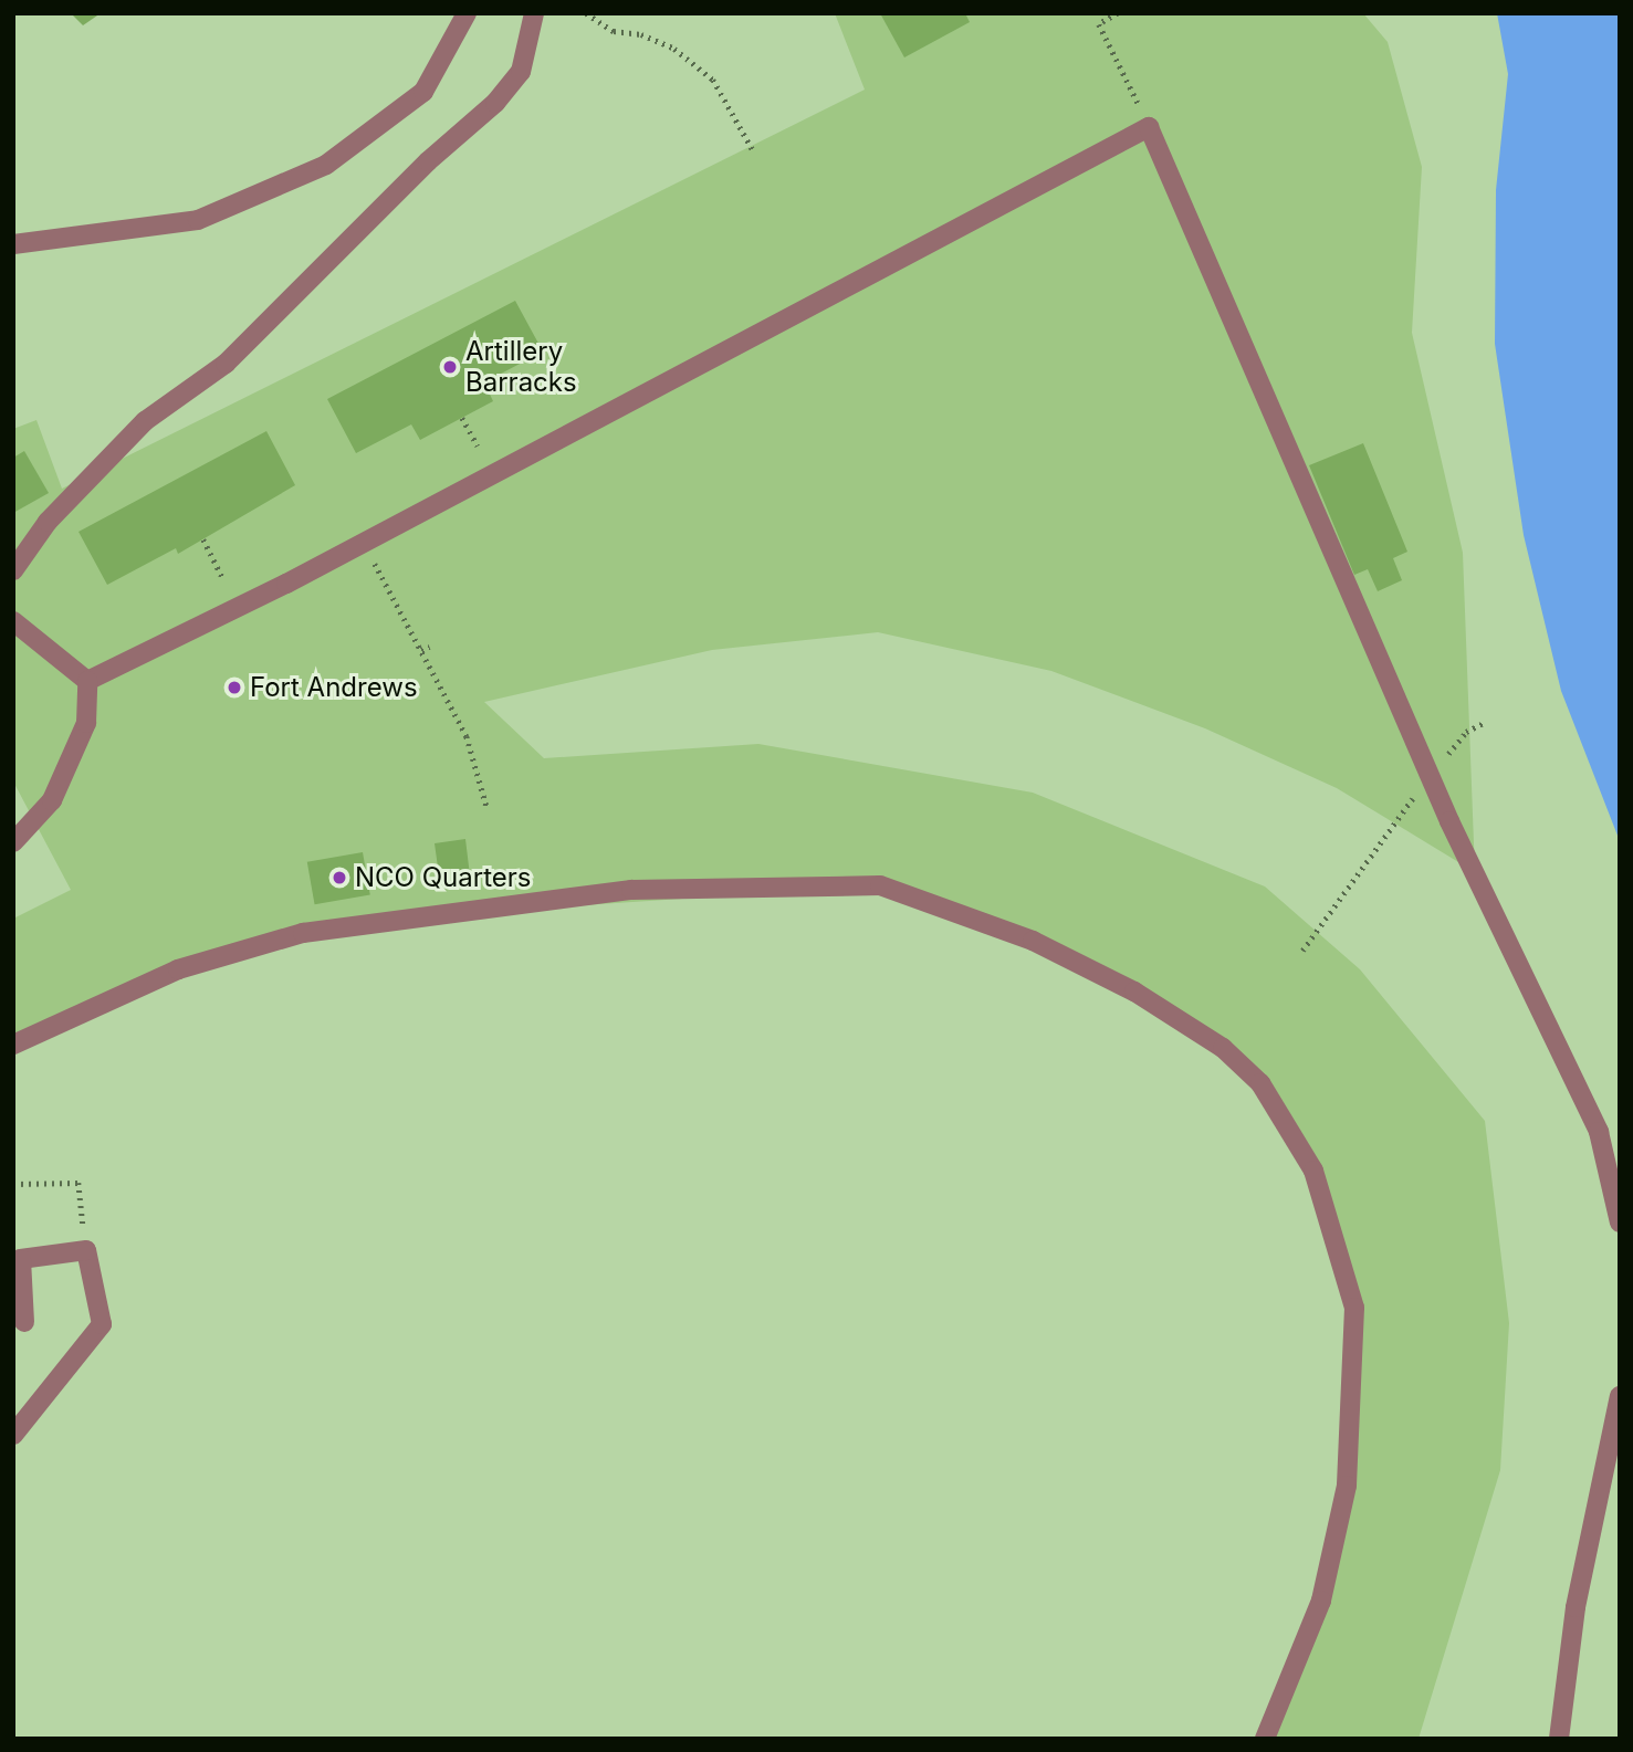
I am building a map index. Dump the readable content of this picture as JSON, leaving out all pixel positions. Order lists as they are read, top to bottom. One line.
{"places":["Artillery Barracks","Fort Andrews","NCO Quarters"]}
